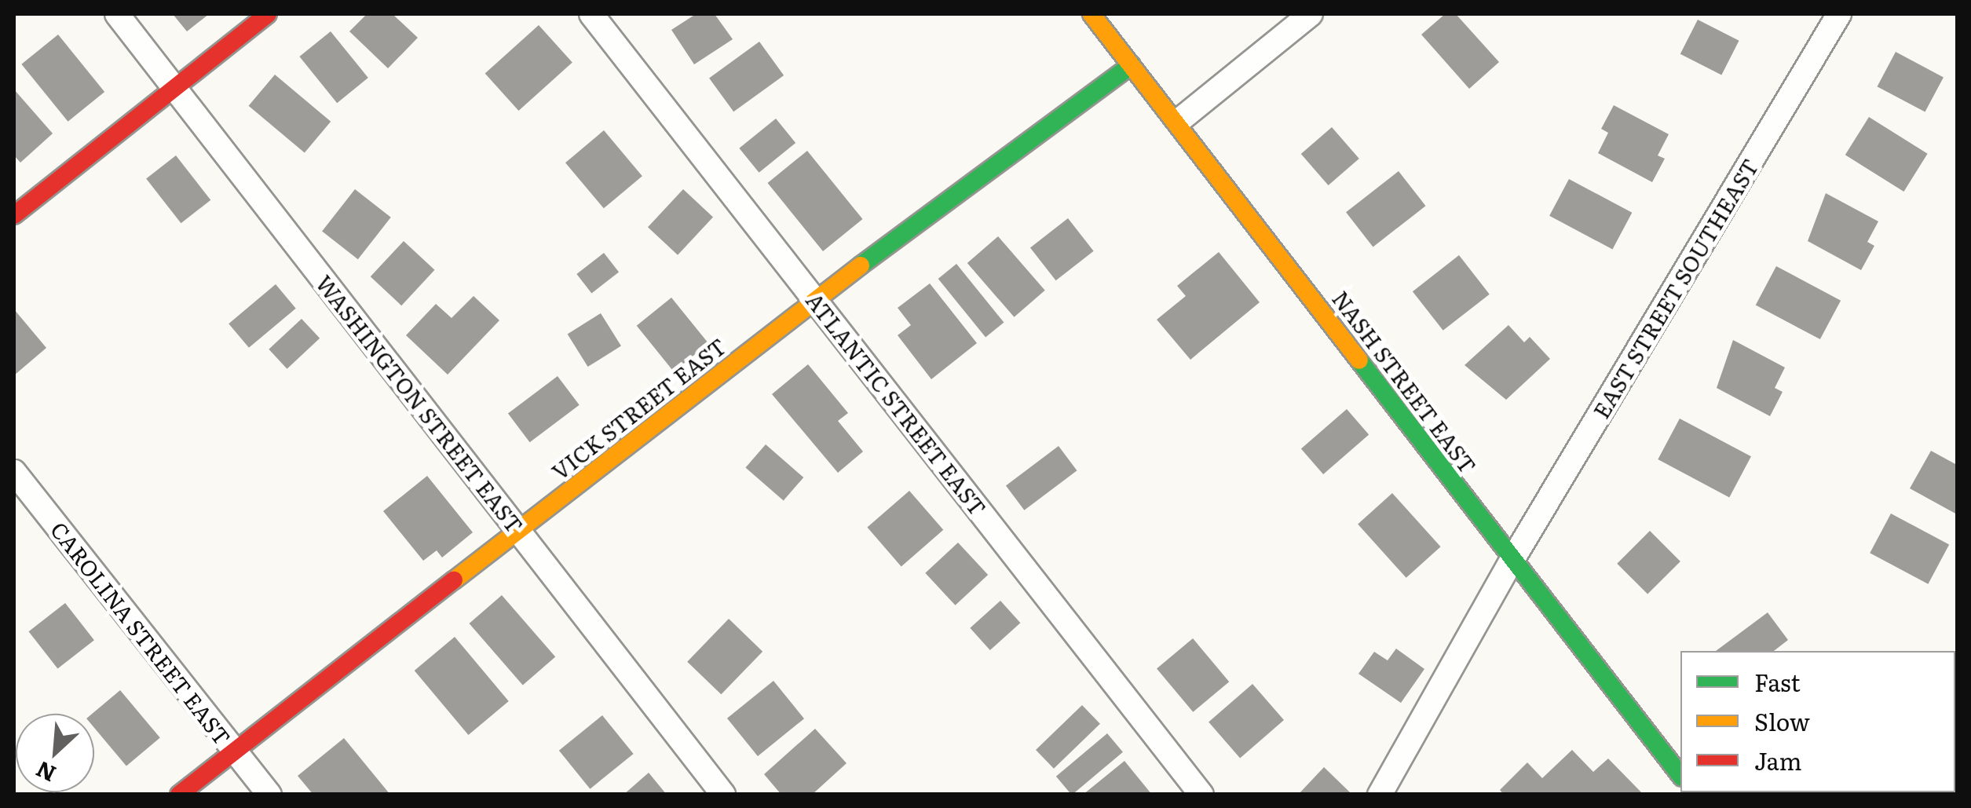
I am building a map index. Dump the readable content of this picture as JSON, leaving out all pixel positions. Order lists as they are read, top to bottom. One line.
{"streets":{"street":["EAST STREET SOUTHEAST","NASH STREET EAST","WASHINGTON STREET EAST","ATLANTIC STREET EAST","VICK STREET EAST","CAROLINA STREET EAST"]},"crossings":[["EAST STREET SOUTHEAST","NASH STREET EAST"],["NASH STREET EAST","VICK STREET EAST"],["WASHINGTON STREET EAST","VICK STREET EAST"],["ATLANTIC STREET EAST","VICK STREET EAST"],["VICK STREET EAST","CAROLINA STREET EAST"]],"legend":["Fast","Slow","Jam"],"north":"bottom left"}
